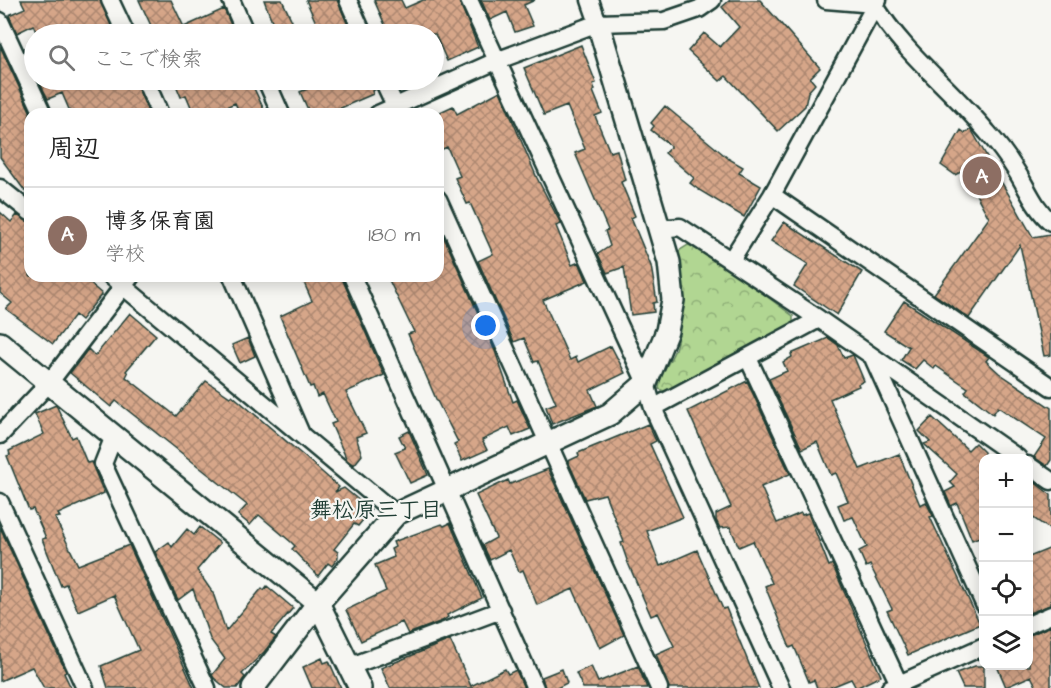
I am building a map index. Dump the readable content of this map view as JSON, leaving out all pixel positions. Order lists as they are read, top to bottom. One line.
{"districts":["舞松原三丁目"],"page":{"search":"ここで検索","heading":"周辺","pins":"A","list":[{"mark":"A","name":"博多保育園","note":"学校","value":"180 m"}],"map_buttons":["+","−"]}}
